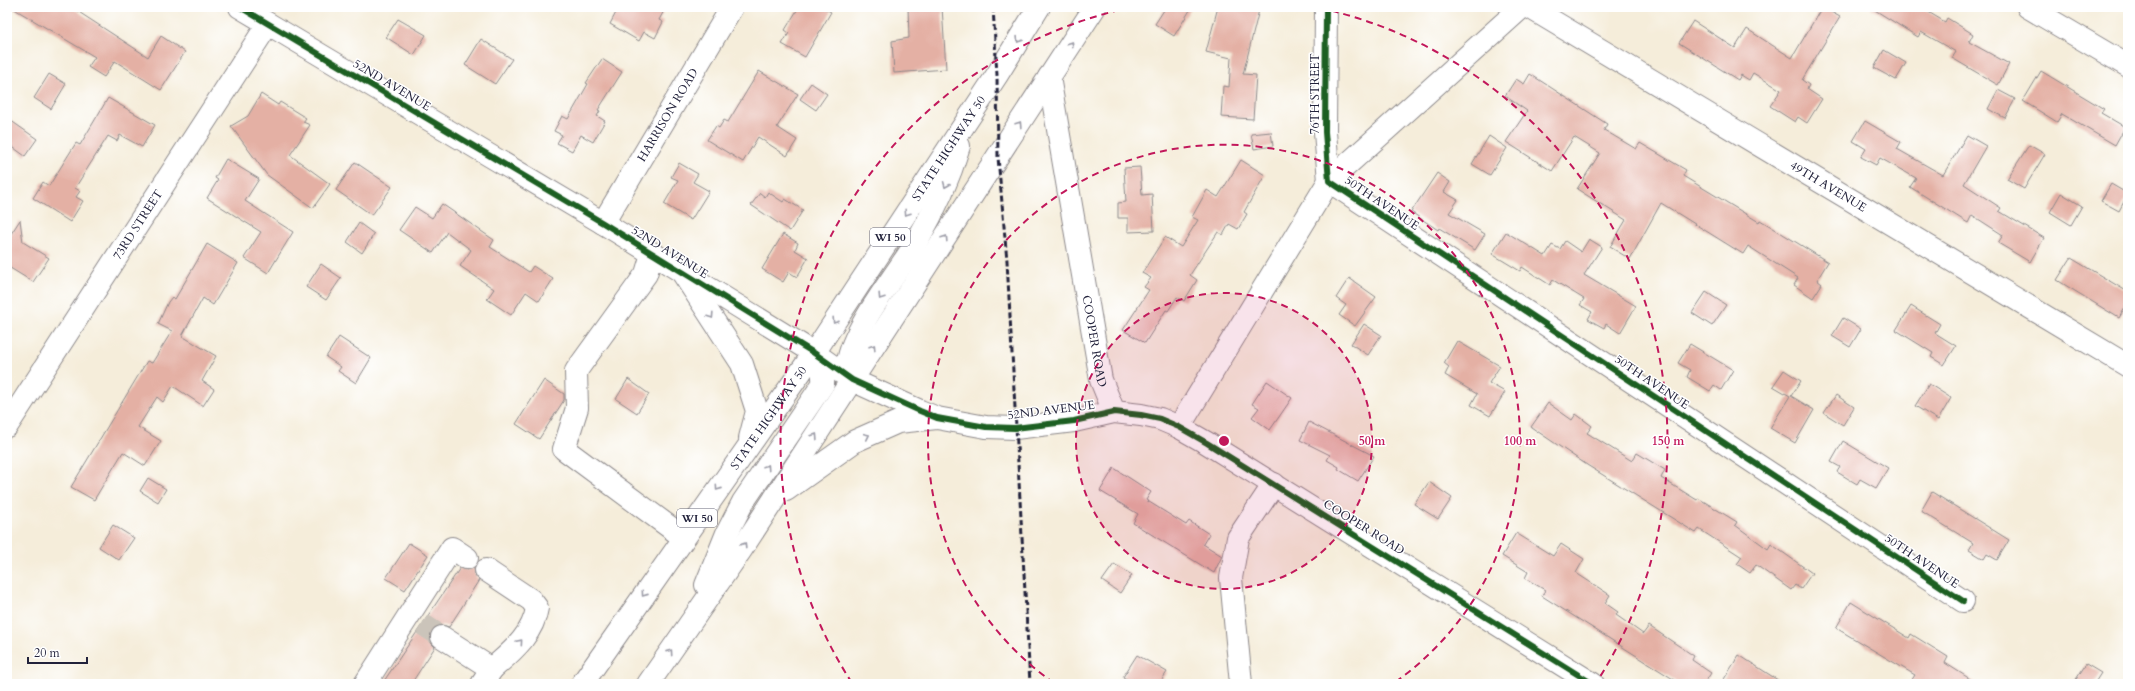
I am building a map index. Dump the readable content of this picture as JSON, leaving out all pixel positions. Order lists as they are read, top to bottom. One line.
{"streets":{"street":["52ND AVENUE","76TH STREET","HARRISON ROAD","STATE HIGHWAY 50","49TH AVENUE","50TH AVENUE","73RD STREET","WI 50","COOPER ROAD"]},"crossings":[["52ND AVENUE","HARRISON ROAD"],["52ND AVENUE","STATE HIGHWAY 50"],["52ND AVENUE","73RD STREET"],["52ND AVENUE","COOPER ROAD"],["76TH STREET","50TH AVENUE"]],"scale_bar":"20 m","rings":["50 m","100 m","150 m"]}
